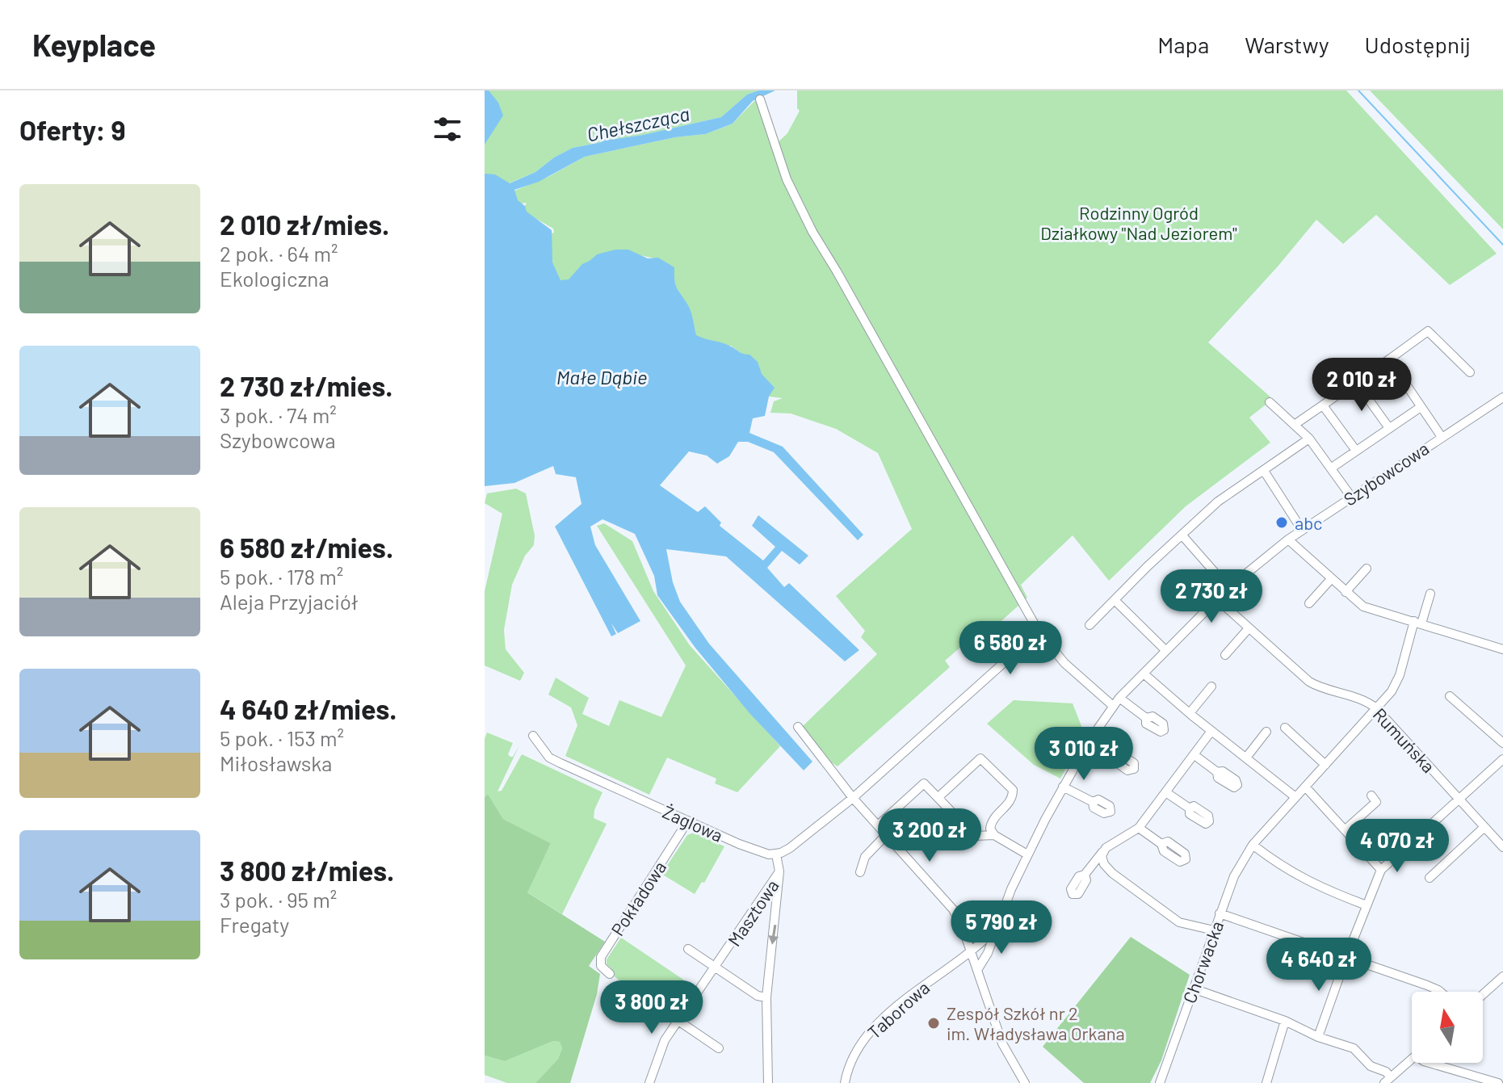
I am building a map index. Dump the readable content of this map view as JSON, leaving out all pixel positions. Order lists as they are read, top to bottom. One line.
{"streets":{"street":["Szybowcowa","Rumuńska","Żaglowa","Pokładowa","Masztowa","Chorwacka","Taborowa"]},"crossings":[["Szybowcowa","Rumuńska"],["Szybowcowa","Taborowa"],["Rumuńska","Chorwacka"],["Żaglowa","Pokładowa"],["Żaglowa","Masztowa"]],"water":["Chełszcząca","Małe Dąbie"],"parks":["Rodzinny Ogród Działkowy \"Nad Jeziorem\""],"places":["abc","Zespół Szkół nr 2 im. Władysława Orkana"],"north":"top","page":{"header":"Keyplace","nav":["Mapa","Warstwy","Udostępnij"],"heading":"Oferty: 9","list":[{"name":"2 010 zł/mies.","note":"2 pok. · 64 m² · Ekologiczna"},{"name":"2 730 zł/mies.","note":"3 pok. · 74 m² · Szybowcowa"},{"name":"6 580 zł/mies.","note":"5 pok. · 178 m² · Aleja Przyjaciół"},{"name":"4 640 zł/mies.","note":"5 pok. · 153 m² · Miłosławska"},{"name":"3 800 zł/mies.","note":"3 pok. · 95 m² · Fregaty"}],"price":["2 010 zł","2 730 zł","6 580 zł","3 010 zł","3 200 zł","4 070 zł","5 790 zł","4 640 zł","3 800 zł"]}}
